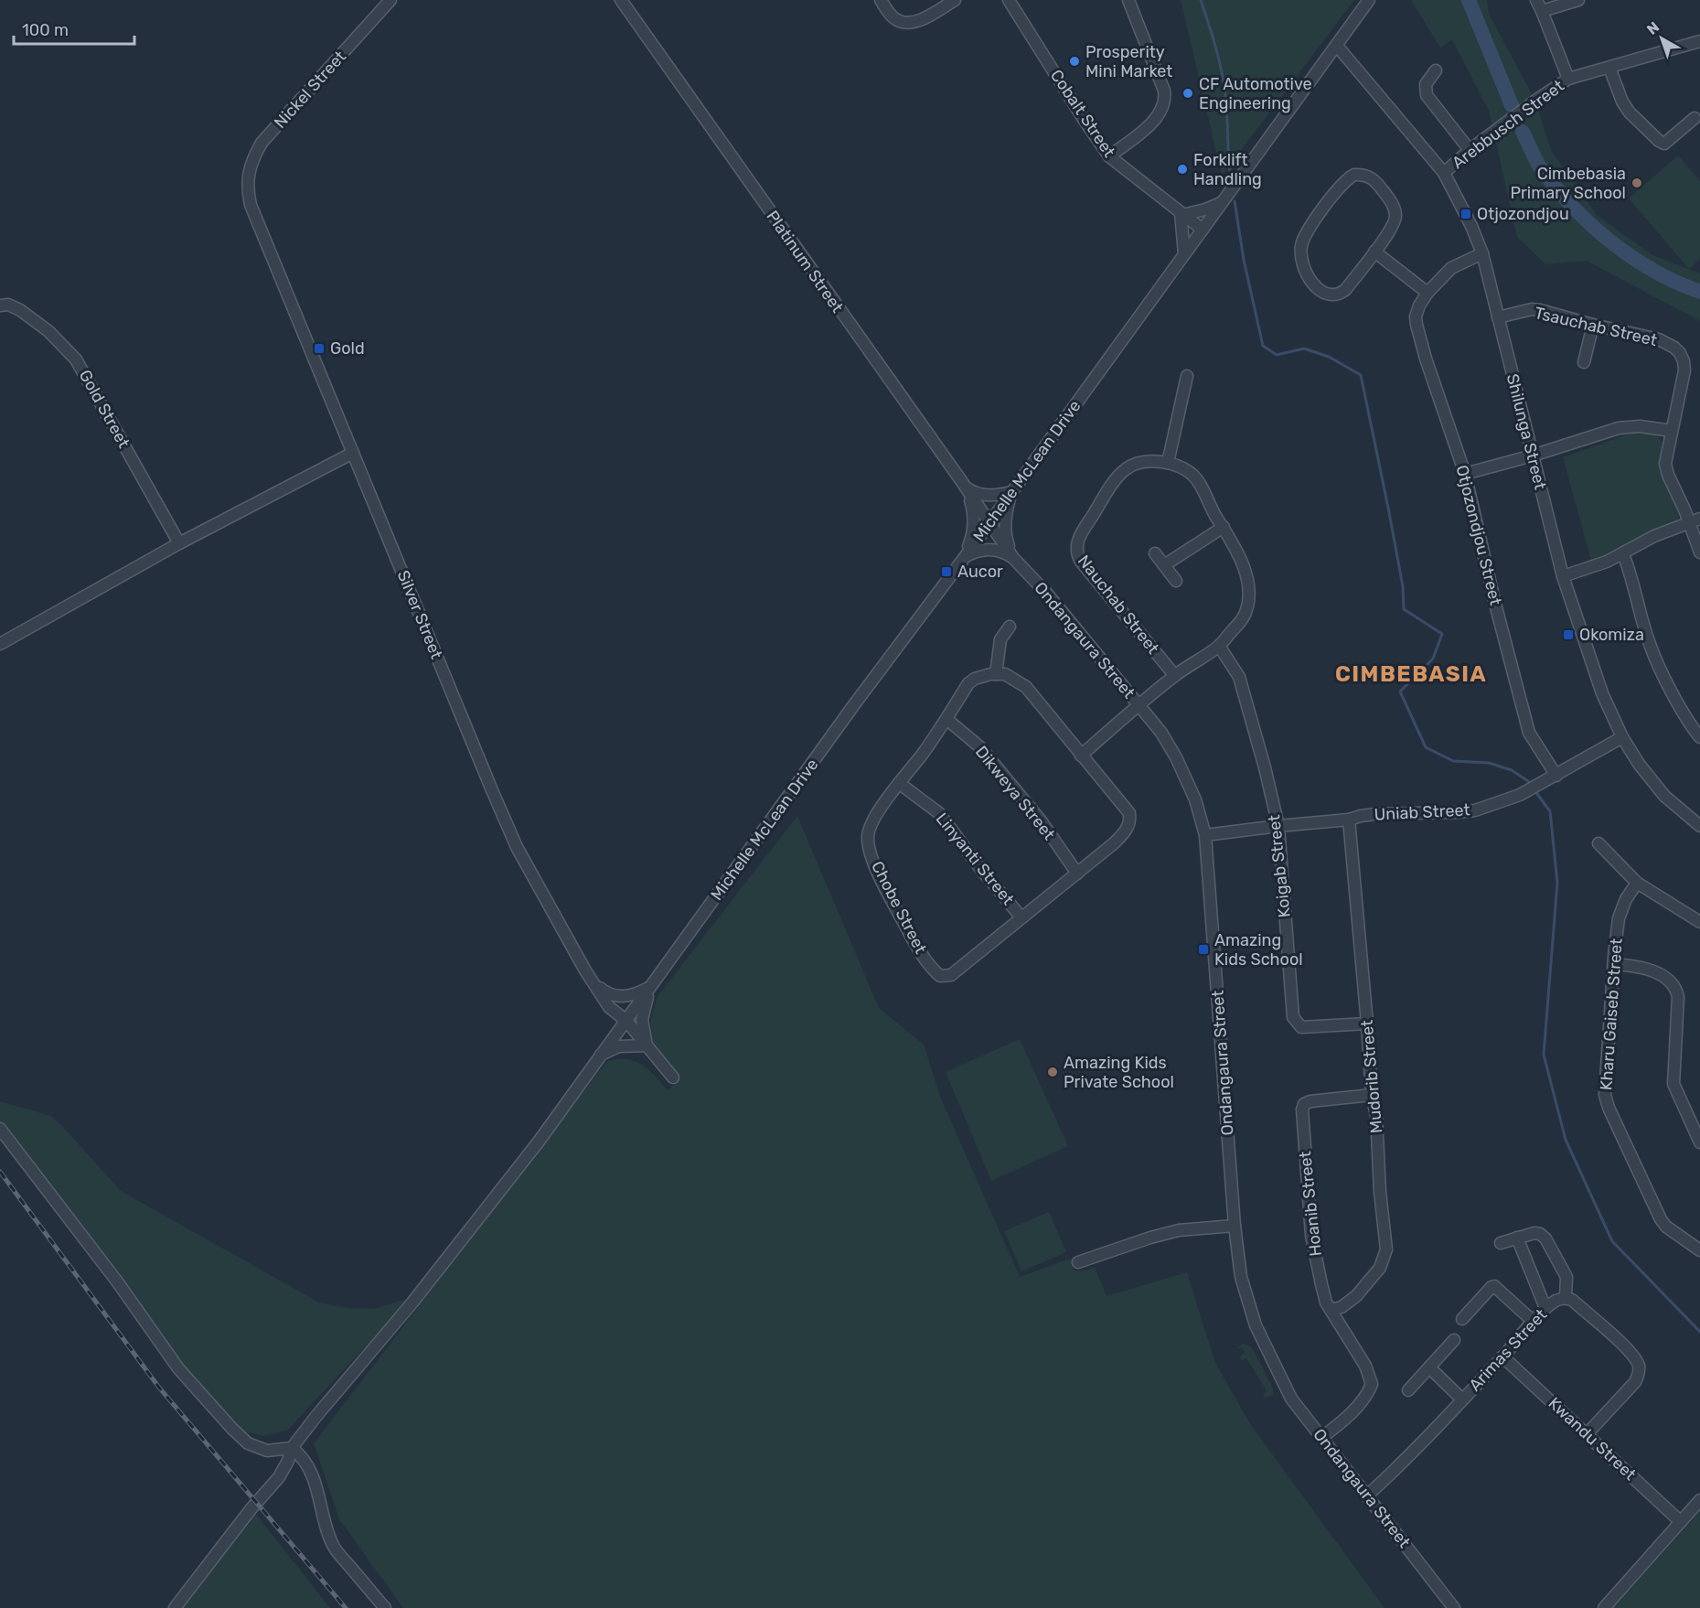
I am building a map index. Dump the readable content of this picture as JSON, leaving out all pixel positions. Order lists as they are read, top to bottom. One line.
{"streets":{"street":["Nickel Street","Cobalt Street","Arebbusch Street","Platinum Street","Tsauchab Street","Gold Street","Shilunga Street","Michelle McLean Drive","Otjozondjou Street","Nauchab Street","Silver Street","Ondangaura Street","Dikweya Street","Uniab Street","Linyanti Street","Koigab Street","Chobe Street","Kharu Gaiseb Street","Mudorib Street","Hoanib Street","Arimas Street","Kwandu Street"]},"crossings":[["Nickel Street","Silver Street"],["Cobalt Street","Michelle McLean Drive"],["Arebbusch Street","Shilunga Street"],["Platinum Street","Michelle McLean Drive"],["Platinum Street","Ondangaura Street"],["Tsauchab Street","Shilunga Street"],["Shilunga Street","Michelle McLean Drive"],["Shilunga Street","Otjozondjou Street"],["Shilunga Street","Uniab Street"],["Michelle McLean Drive","Silver Street"],["Michelle McLean Drive","Ondangaura Street"],["Otjozondjou Street","Uniab Street"],["Nauchab Street","Ondangaura Street"],["Nauchab Street","Koigab Street"],["Ondangaura Street","Uniab Street"],["Ondangaura Street","Hoanib Street"],["Ondangaura Street","Arimas Street"],["Dikweya Street","Chobe Street"],["Uniab Street","Koigab Street"],["Uniab Street","Mudorib Street"],["Linyanti Street","Chobe Street"],["Koigab Street","Mudorib Street"],["Mudorib Street","Hoanib Street"],["Arimas Street","Kwandu Street"]],"districts":["CIMBEBASIA"],"places":{"other":["Prosperity Mini Market","CF Automotive Engineering","Forklift Handling","Cimbebasia Primary School","Amazing Kids Private School"],"transit":["Otjozondjou","Gold","Aucor","Okomiza","Amazing Kids School"]},"scale_bar":"100 m","north":"top left"}
